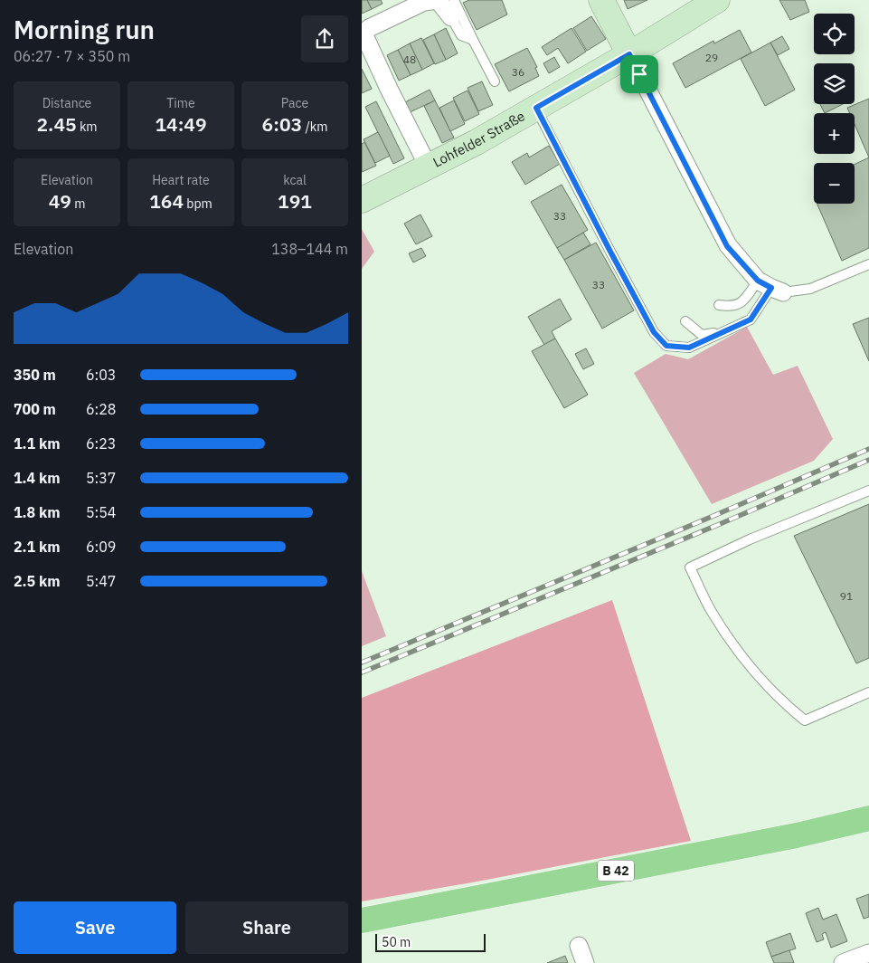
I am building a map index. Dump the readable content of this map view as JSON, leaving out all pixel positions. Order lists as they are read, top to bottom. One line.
{"streets":{"main road":["B 42"],"street":["Lohfelder Straße"]},"house_numbers":["29","48","36","33","33","91"],"scale_bar":"50 m","page":{"heading":["Morning run","06:27 · 7 × 350 m"],"map_buttons":["+","−"],"stats":[["Distance","2.45 km"],["Time","14:49"],["Pace","6:03 /km"],["Elevation","49 m"],["Heart rate","164 bpm"],["kcal","191"]],"chart":["Elevation","138–144 m"],"list":[{"name":"350 m","note":"6:03"},{"name":"700 m","note":"6:28"},{"name":"1.1 km","note":"6:23"},{"name":"1.4 km","note":"5:37"},{"name":"1.8 km","note":"5:54"},{"name":"2.1 km","note":"6:09"},{"name":"2.5 km","note":"5:47"}],"buttons":["Save","Share"],"scale":"50 m"}}
